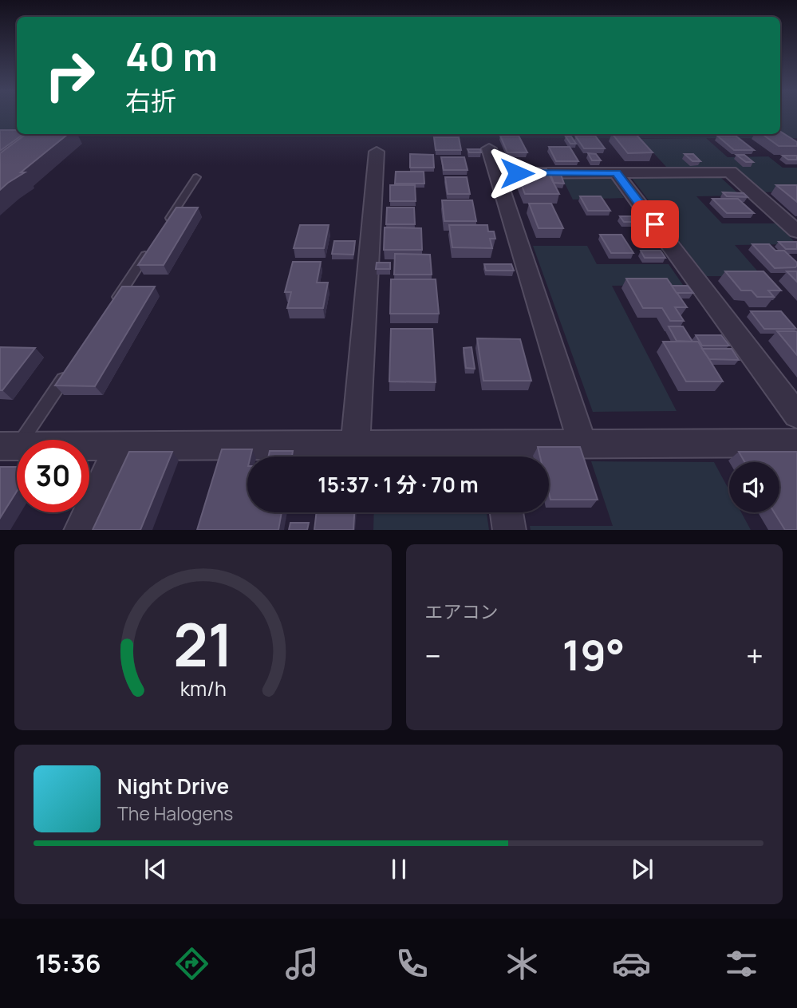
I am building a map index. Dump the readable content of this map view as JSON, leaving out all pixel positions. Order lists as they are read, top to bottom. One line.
{"page":{"turn":["40 m","右折"],"limit":"30","trip":"15:37 · 1 分 · 70 m","tile":"エアコン","heat":["−","19°","+"],"song":["Night Drive","The Halogens"],"tabs":"15:36","gauge":["21","km/h"]}}
